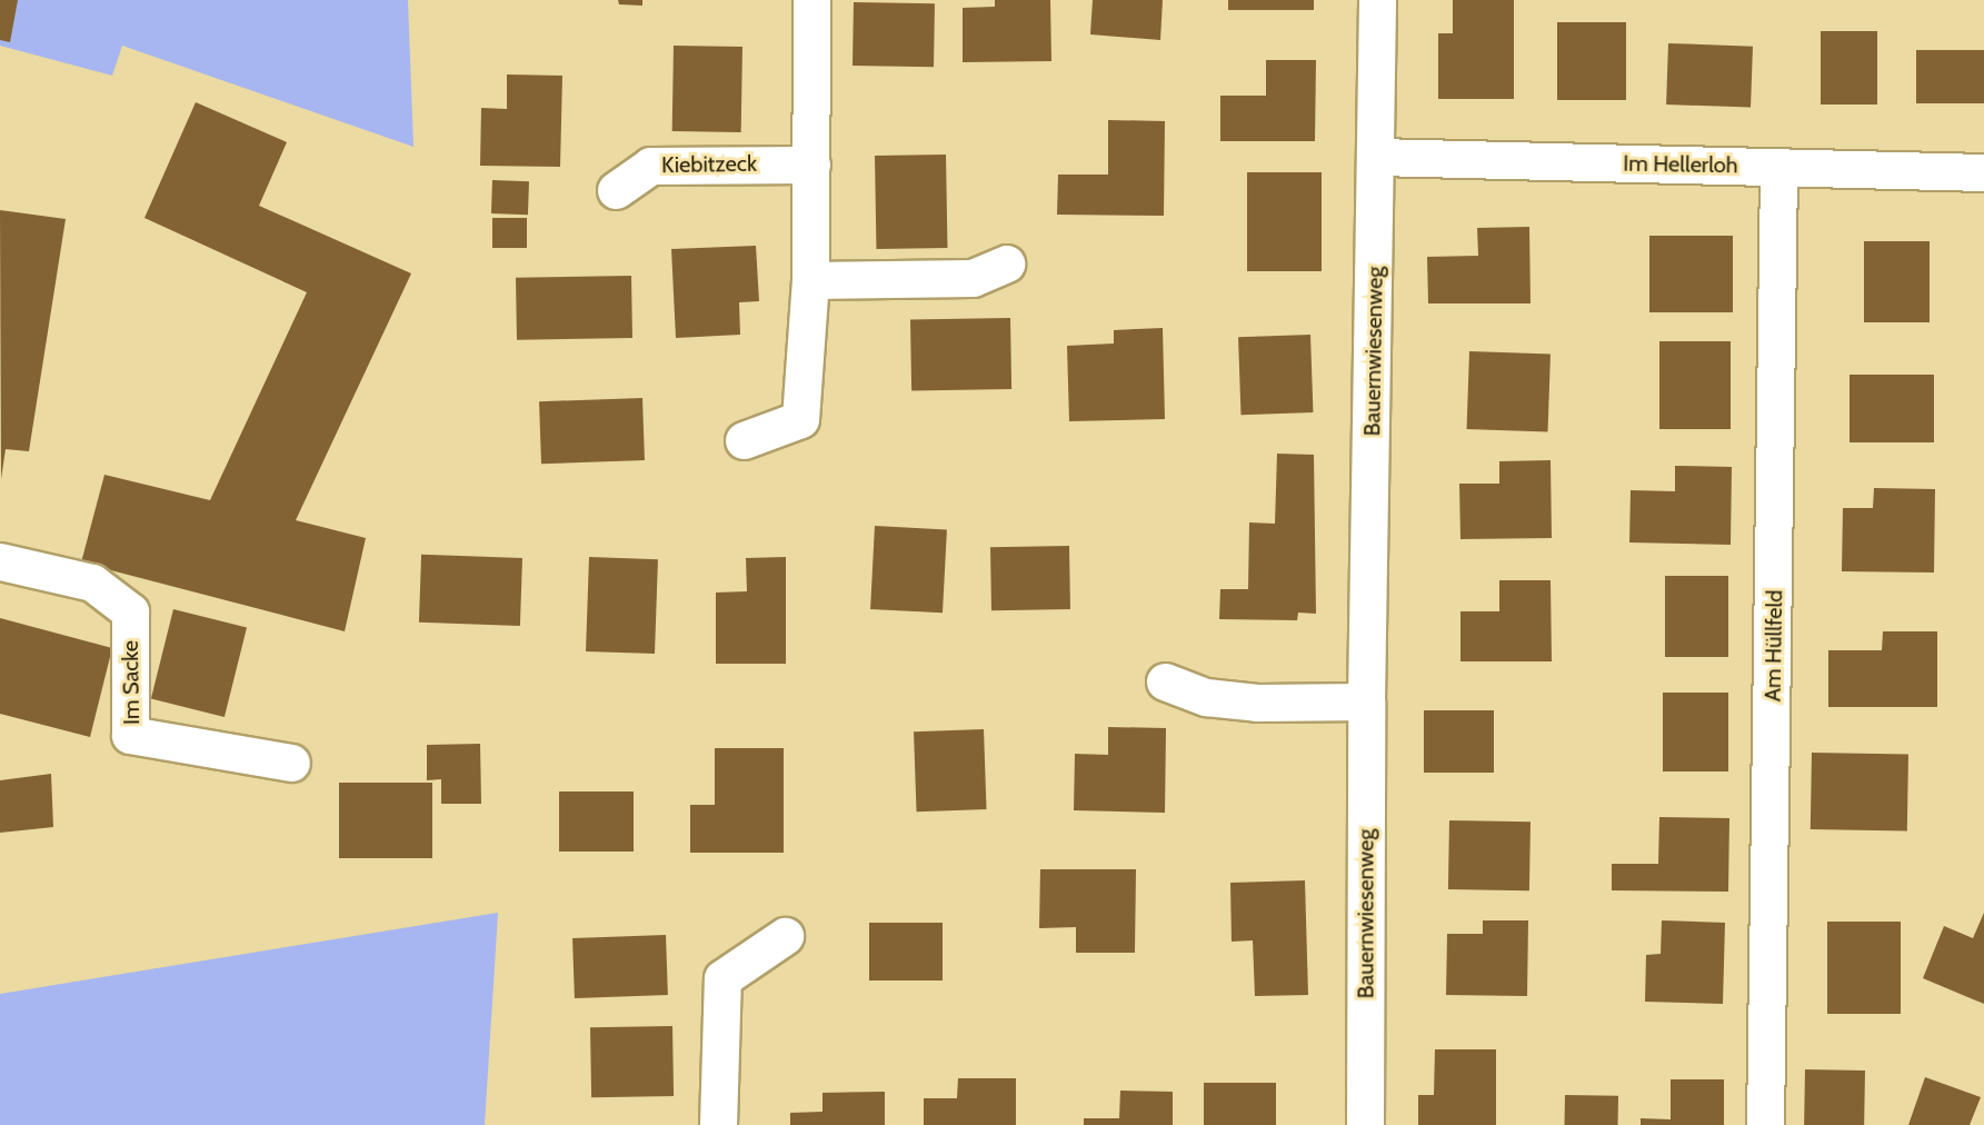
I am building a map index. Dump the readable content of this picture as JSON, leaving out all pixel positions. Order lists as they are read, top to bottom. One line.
{"streets":{"street":["Kiebitzeck","Im Hellerloh","Bauernwiesenweg","Am Hüllfeld","Im Sacke"]},"crossings":[["Im Hellerloh","Bauernwiesenweg"],["Im Hellerloh","Am Hüllfeld"]]}
